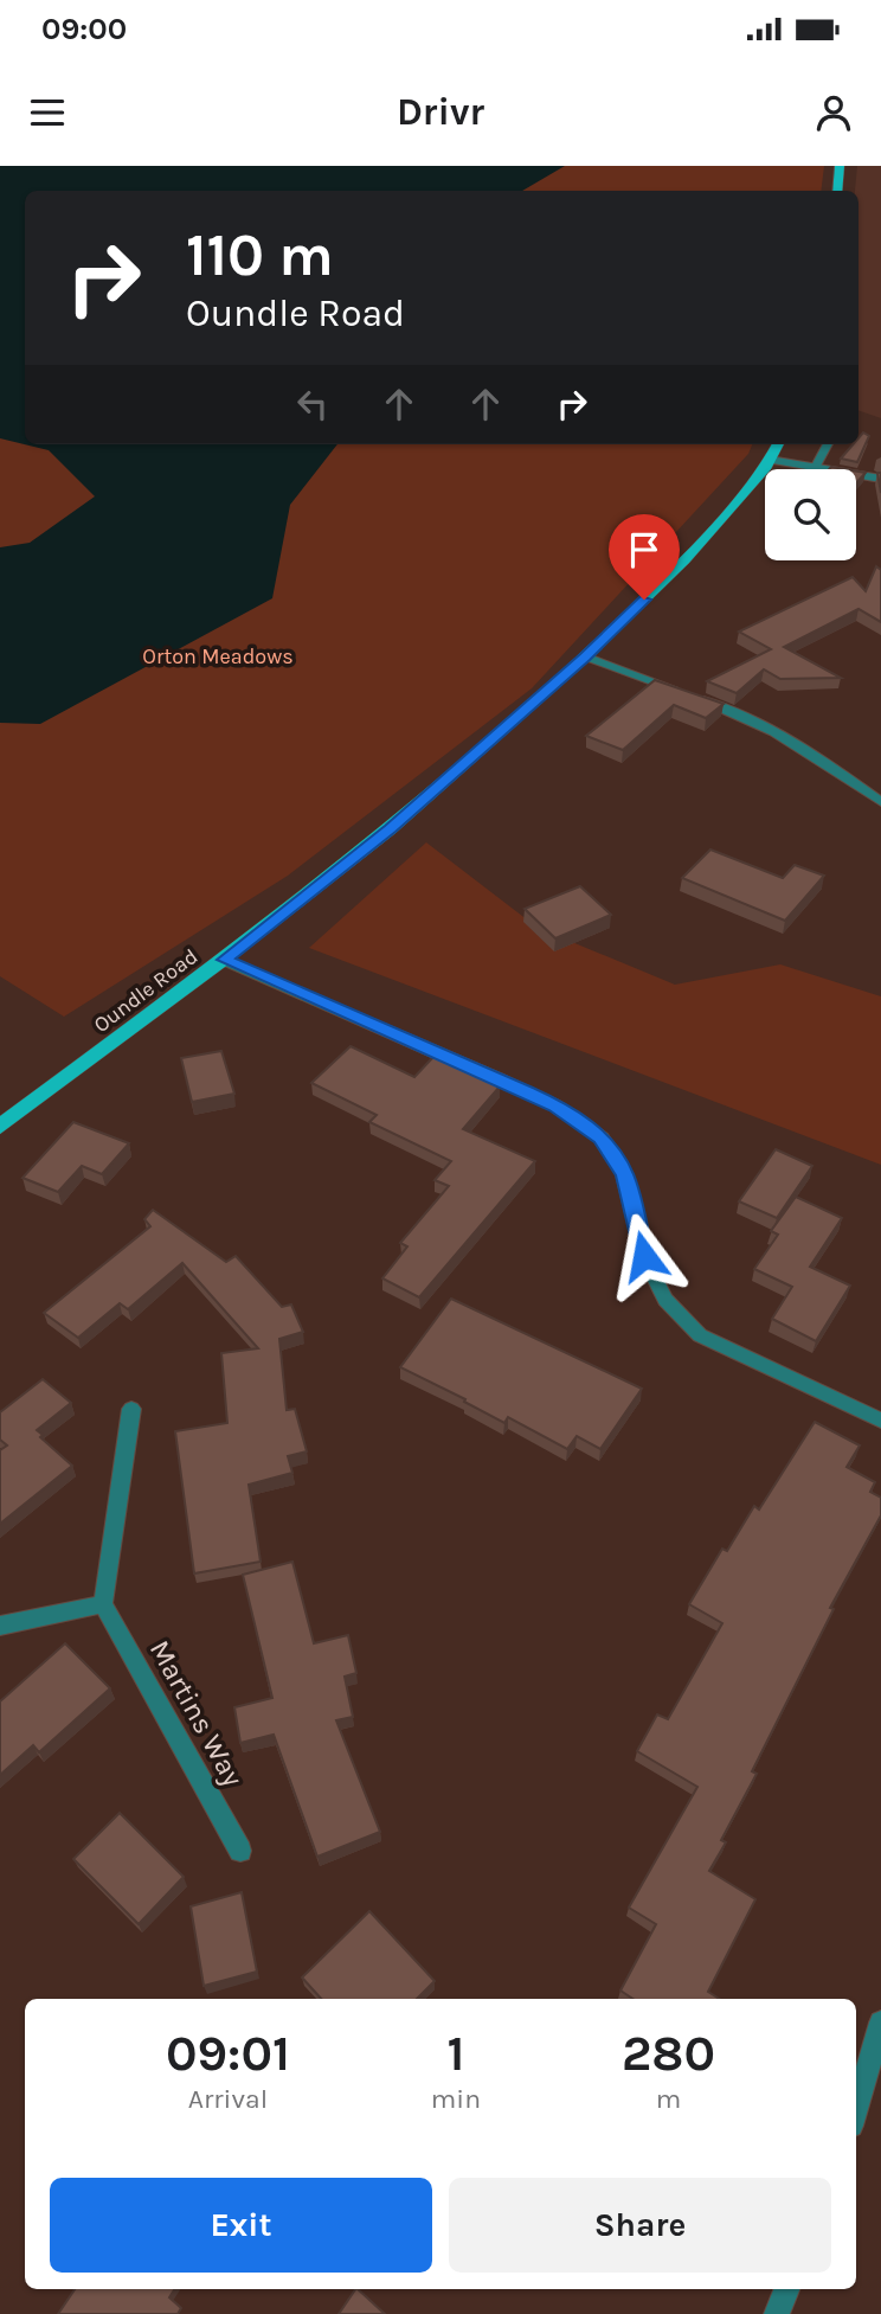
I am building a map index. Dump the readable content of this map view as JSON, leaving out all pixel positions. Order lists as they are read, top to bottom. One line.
{"streets":{"main road":["Oundle Road"],"street":["Martins Way"]},"parks":["Orton Meadows"],"page":{"status":"09:00","header":"Drivr","turn":["110 m","Oundle Road"],"eta":["09:01","Arrival","1","min","280","m"],"buttons":["Exit","Share"]}}
